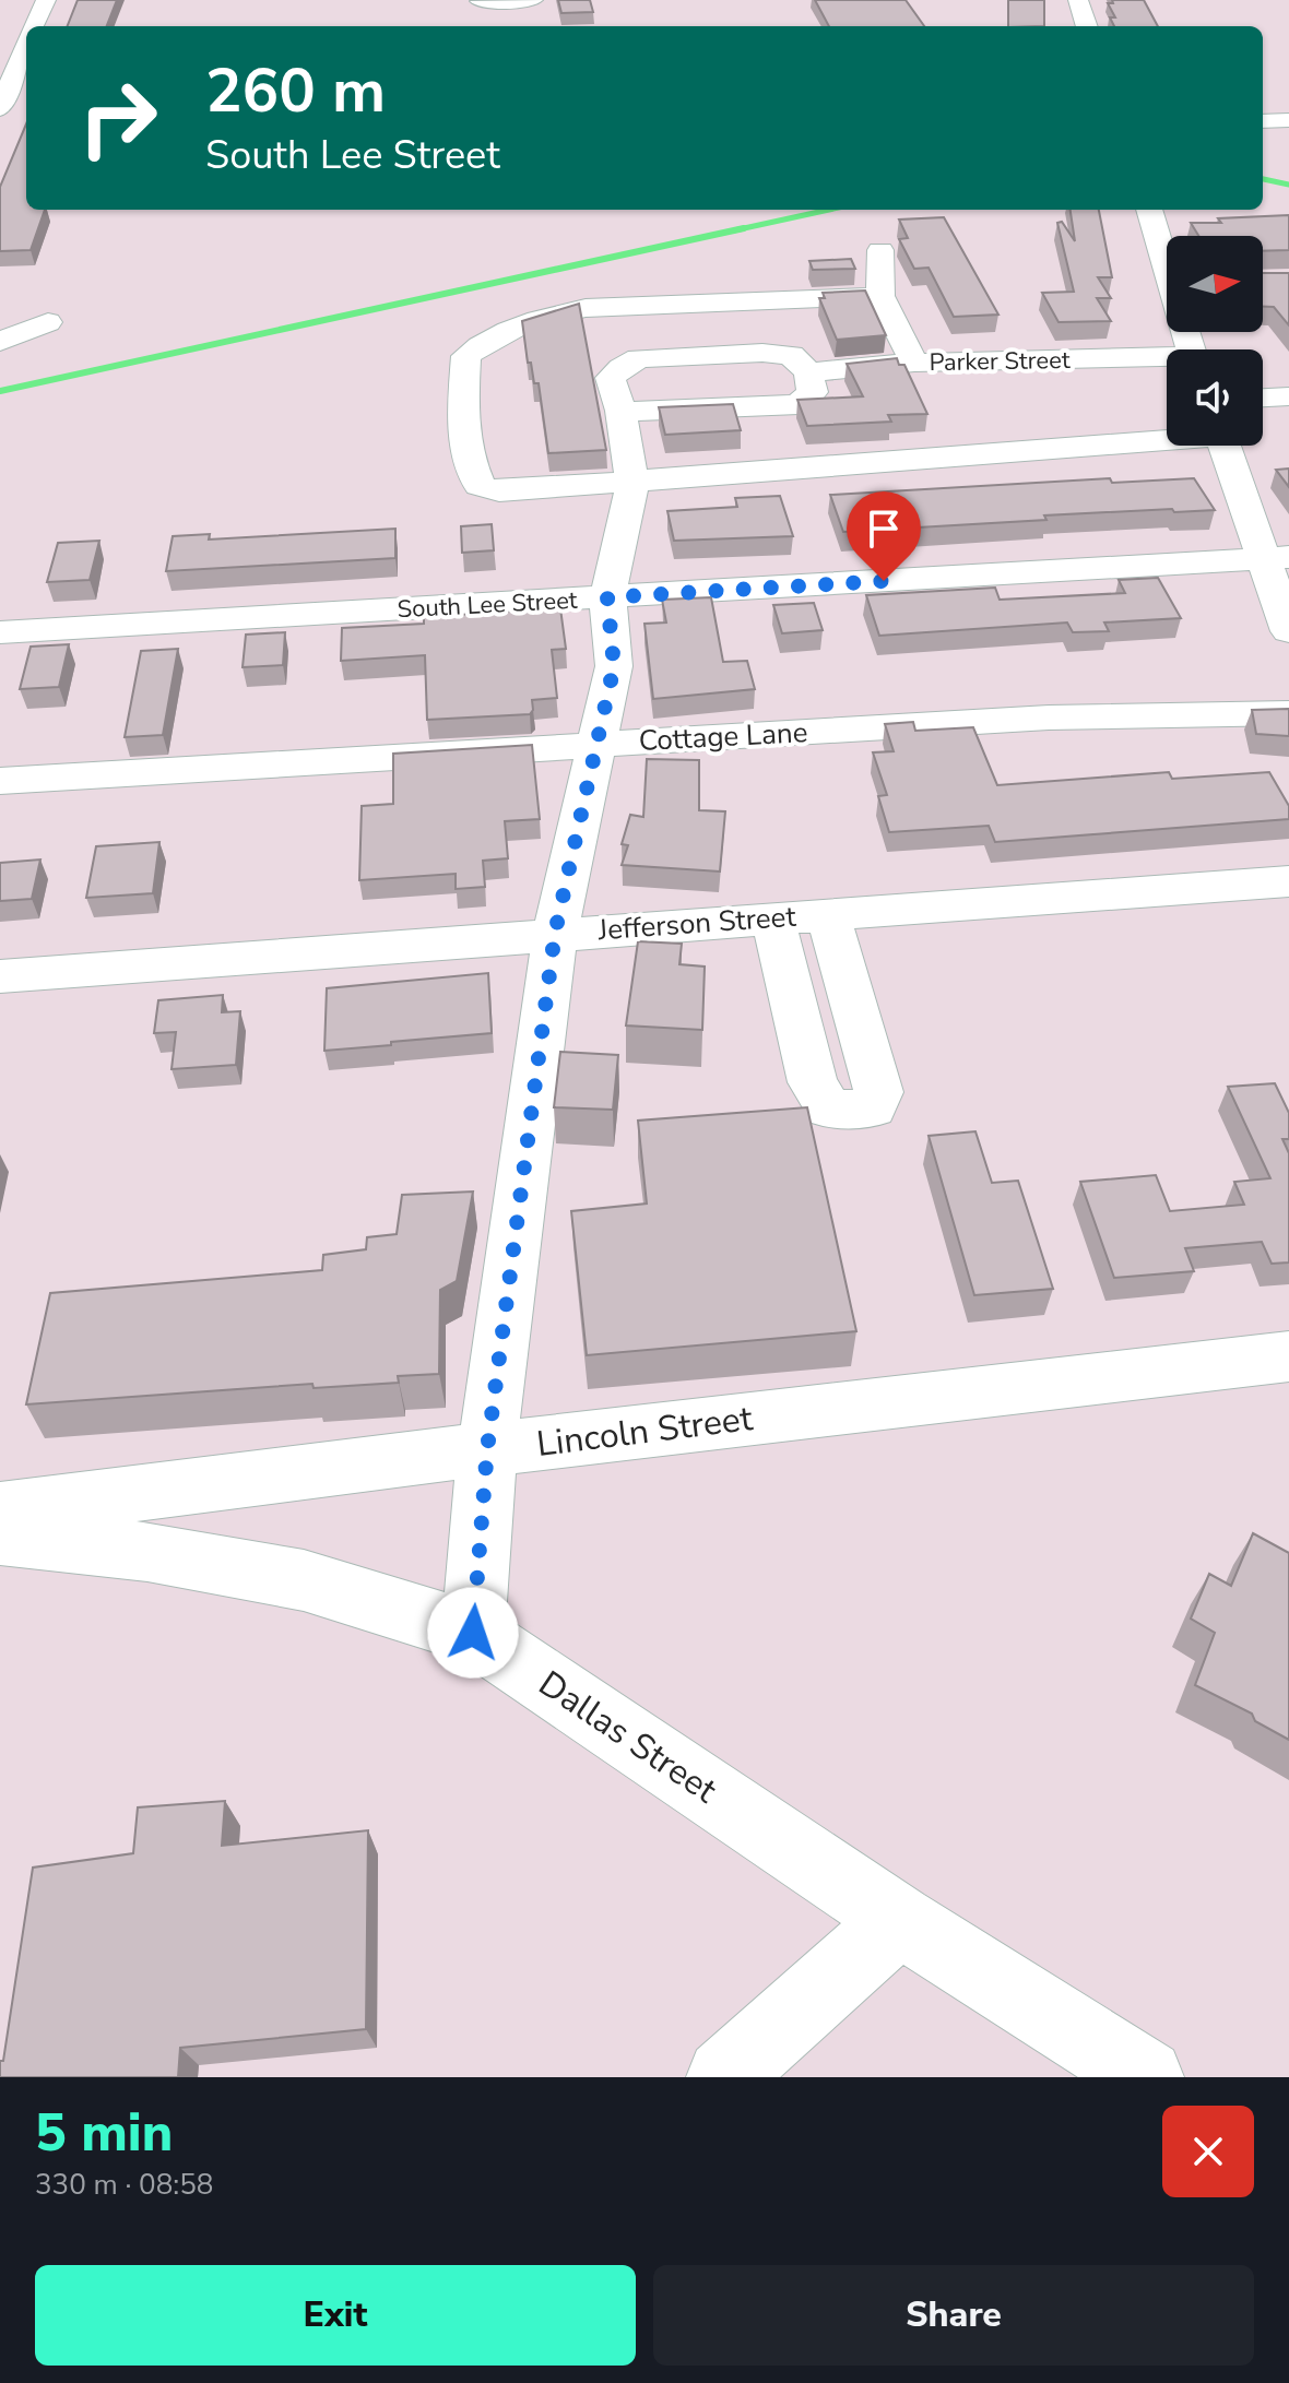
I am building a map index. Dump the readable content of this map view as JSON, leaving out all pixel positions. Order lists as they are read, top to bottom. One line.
{"streets":{"street":["Parker Street","South Lee Street","Cottage Lane","Jefferson Street","Lincoln Street","Dallas Street"]},"north":"right","page":{"turn":["260 m","South Lee Street"],"heading":["5 min","330 m · 08:58"],"buttons":["Exit","Share"]}}
